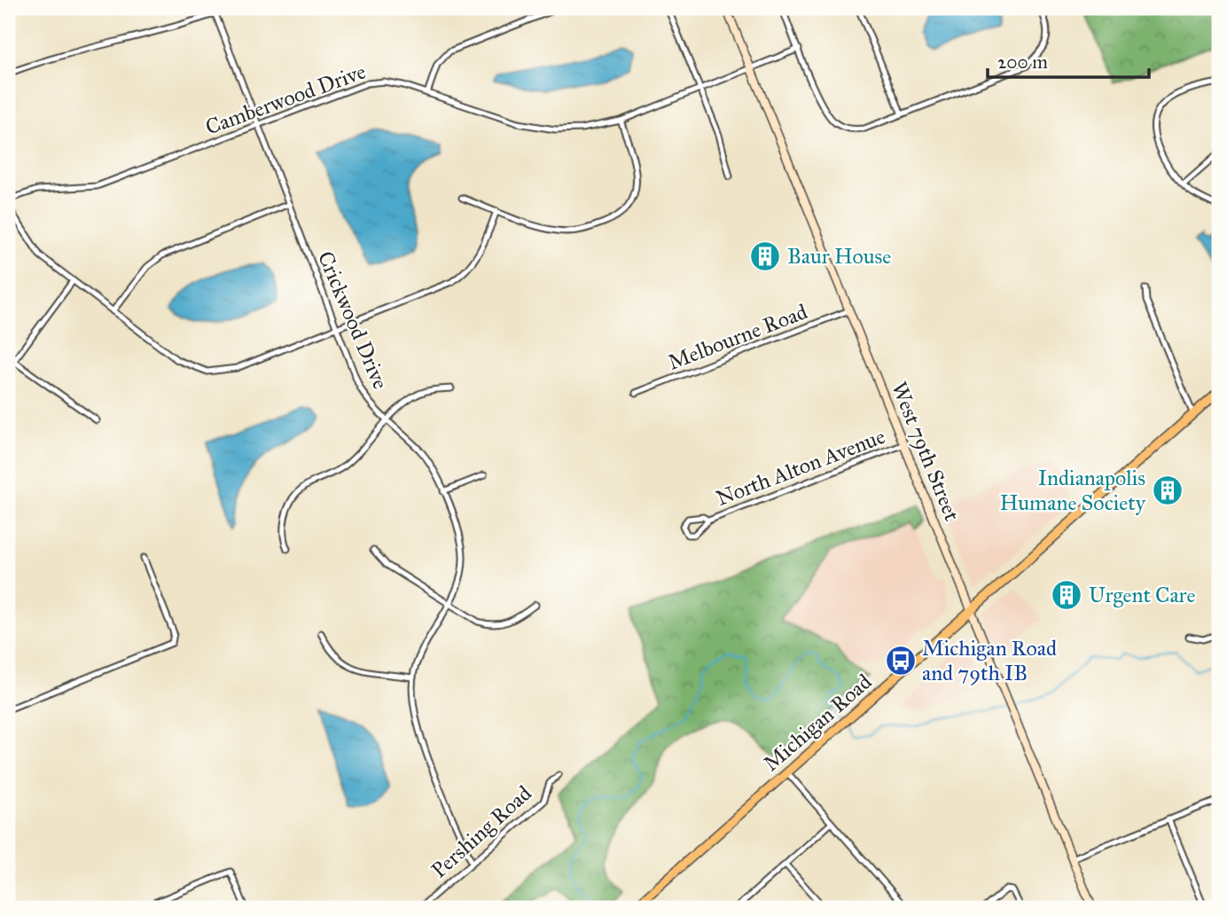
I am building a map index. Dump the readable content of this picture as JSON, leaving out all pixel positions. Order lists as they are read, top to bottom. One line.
{"streets":{"main road":["West 79th Street","Michigan Road"],"street":["Camberwood Drive","Crickwood Drive","Melbourne Road","North Alton Avenue","Pershing Road"]},"crossings":[["Camberwood Drive","Crickwood Drive"],["Camberwood Drive","West 79th Street"],["Crickwood Drive","Pershing Road"],["Melbourne Road","West 79th Street"],["West 79th Street","North Alton Avenue"],["West 79th Street","Michigan Road"]],"places":{"building":["Baur House","Indianapolis Humane Society","Urgent Care"],"bus stop":["Michigan Road and 79th IB"]},"scale_bar":"200 m"}
